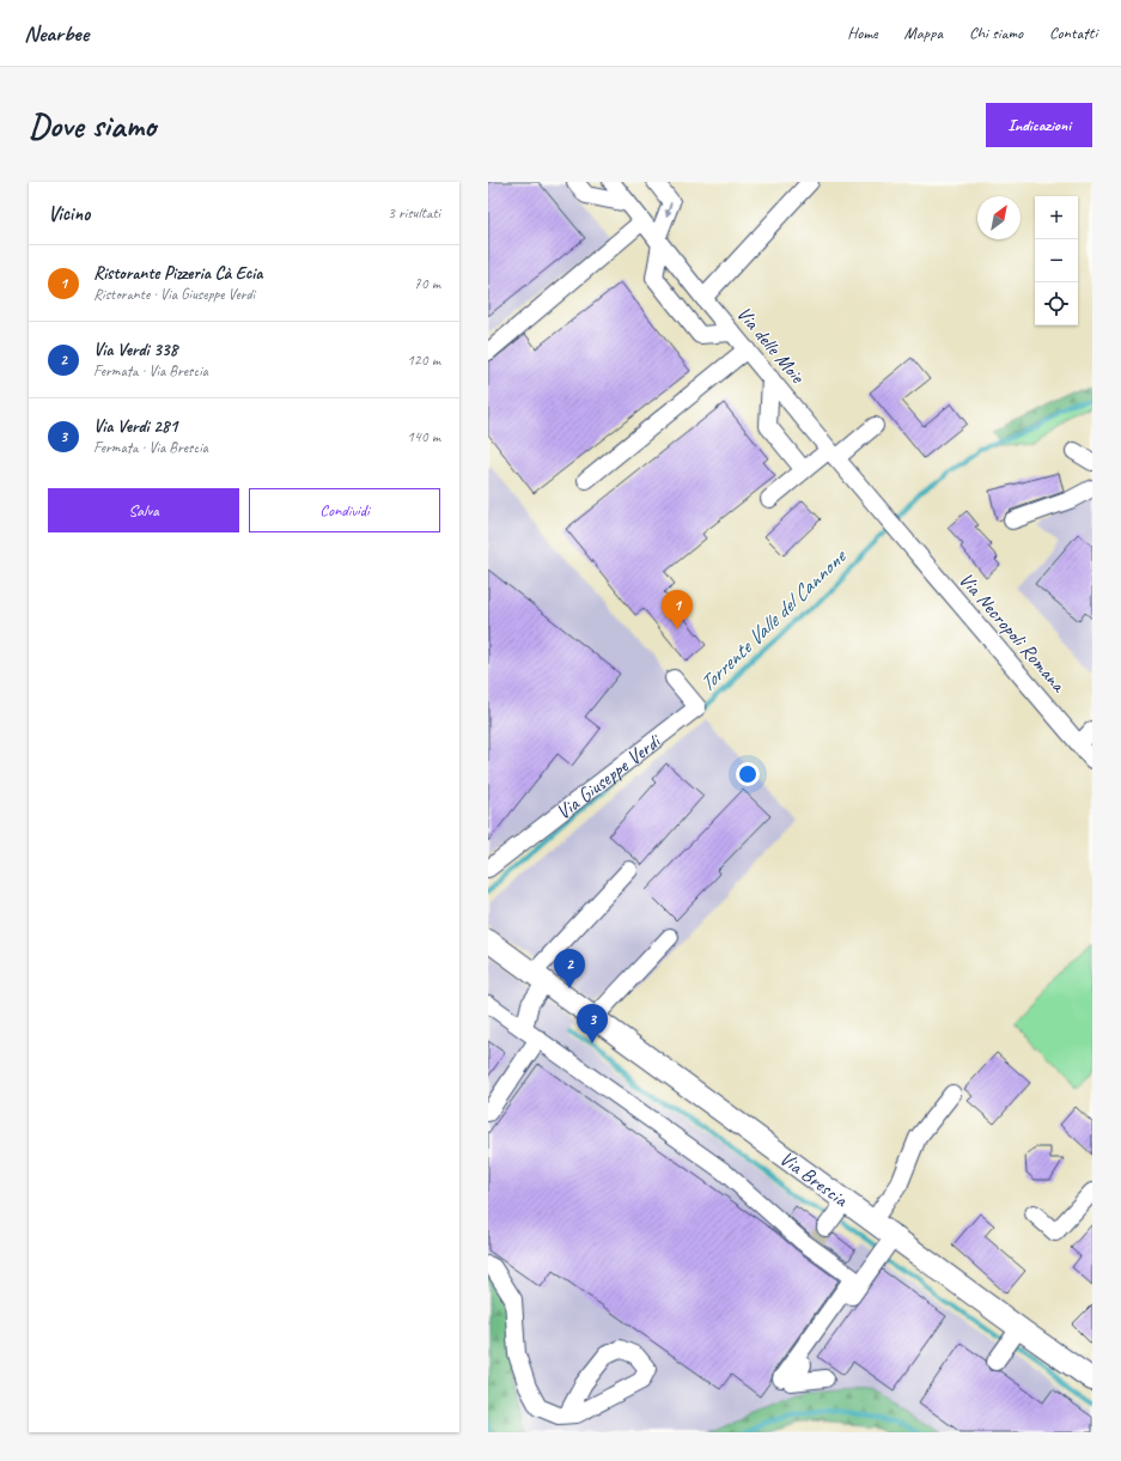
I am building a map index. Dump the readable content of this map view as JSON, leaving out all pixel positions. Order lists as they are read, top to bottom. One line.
{"streets":{"main road":["Via Brescia"],"street":["Via delle Moie","Via Necropoli Romana","Via Giuseppe Verdi"]},"crossings":[["Via delle Moie","Via Necropoli Romana"]],"water":["Torrente Valle del Cannone"],"north":"top right","page":{"header":"Nearbee","nav":["Home","Mappa","Chi siamo","Contatti"],"buttons":["Indicazioni",["Salva","Condividi"]],"title":"Dove siamo","heading":["Vicino","3 risultati"],"map_buttons":["+","−"],"list":[{"mark":"1","name":"Ristorante Pizzeria Cà Ecia","note":"Ristorante · Via Giuseppe Verdi","value":"70 m"},{"mark":"2","name":"Via Verdi 338","note":"Fermata · Via Brescia","value":"120 m"},{"mark":"3","name":"Via Verdi 281","note":"Fermata · Via Brescia","value":"140 m"}],"pins":["1","2","3"]}}
